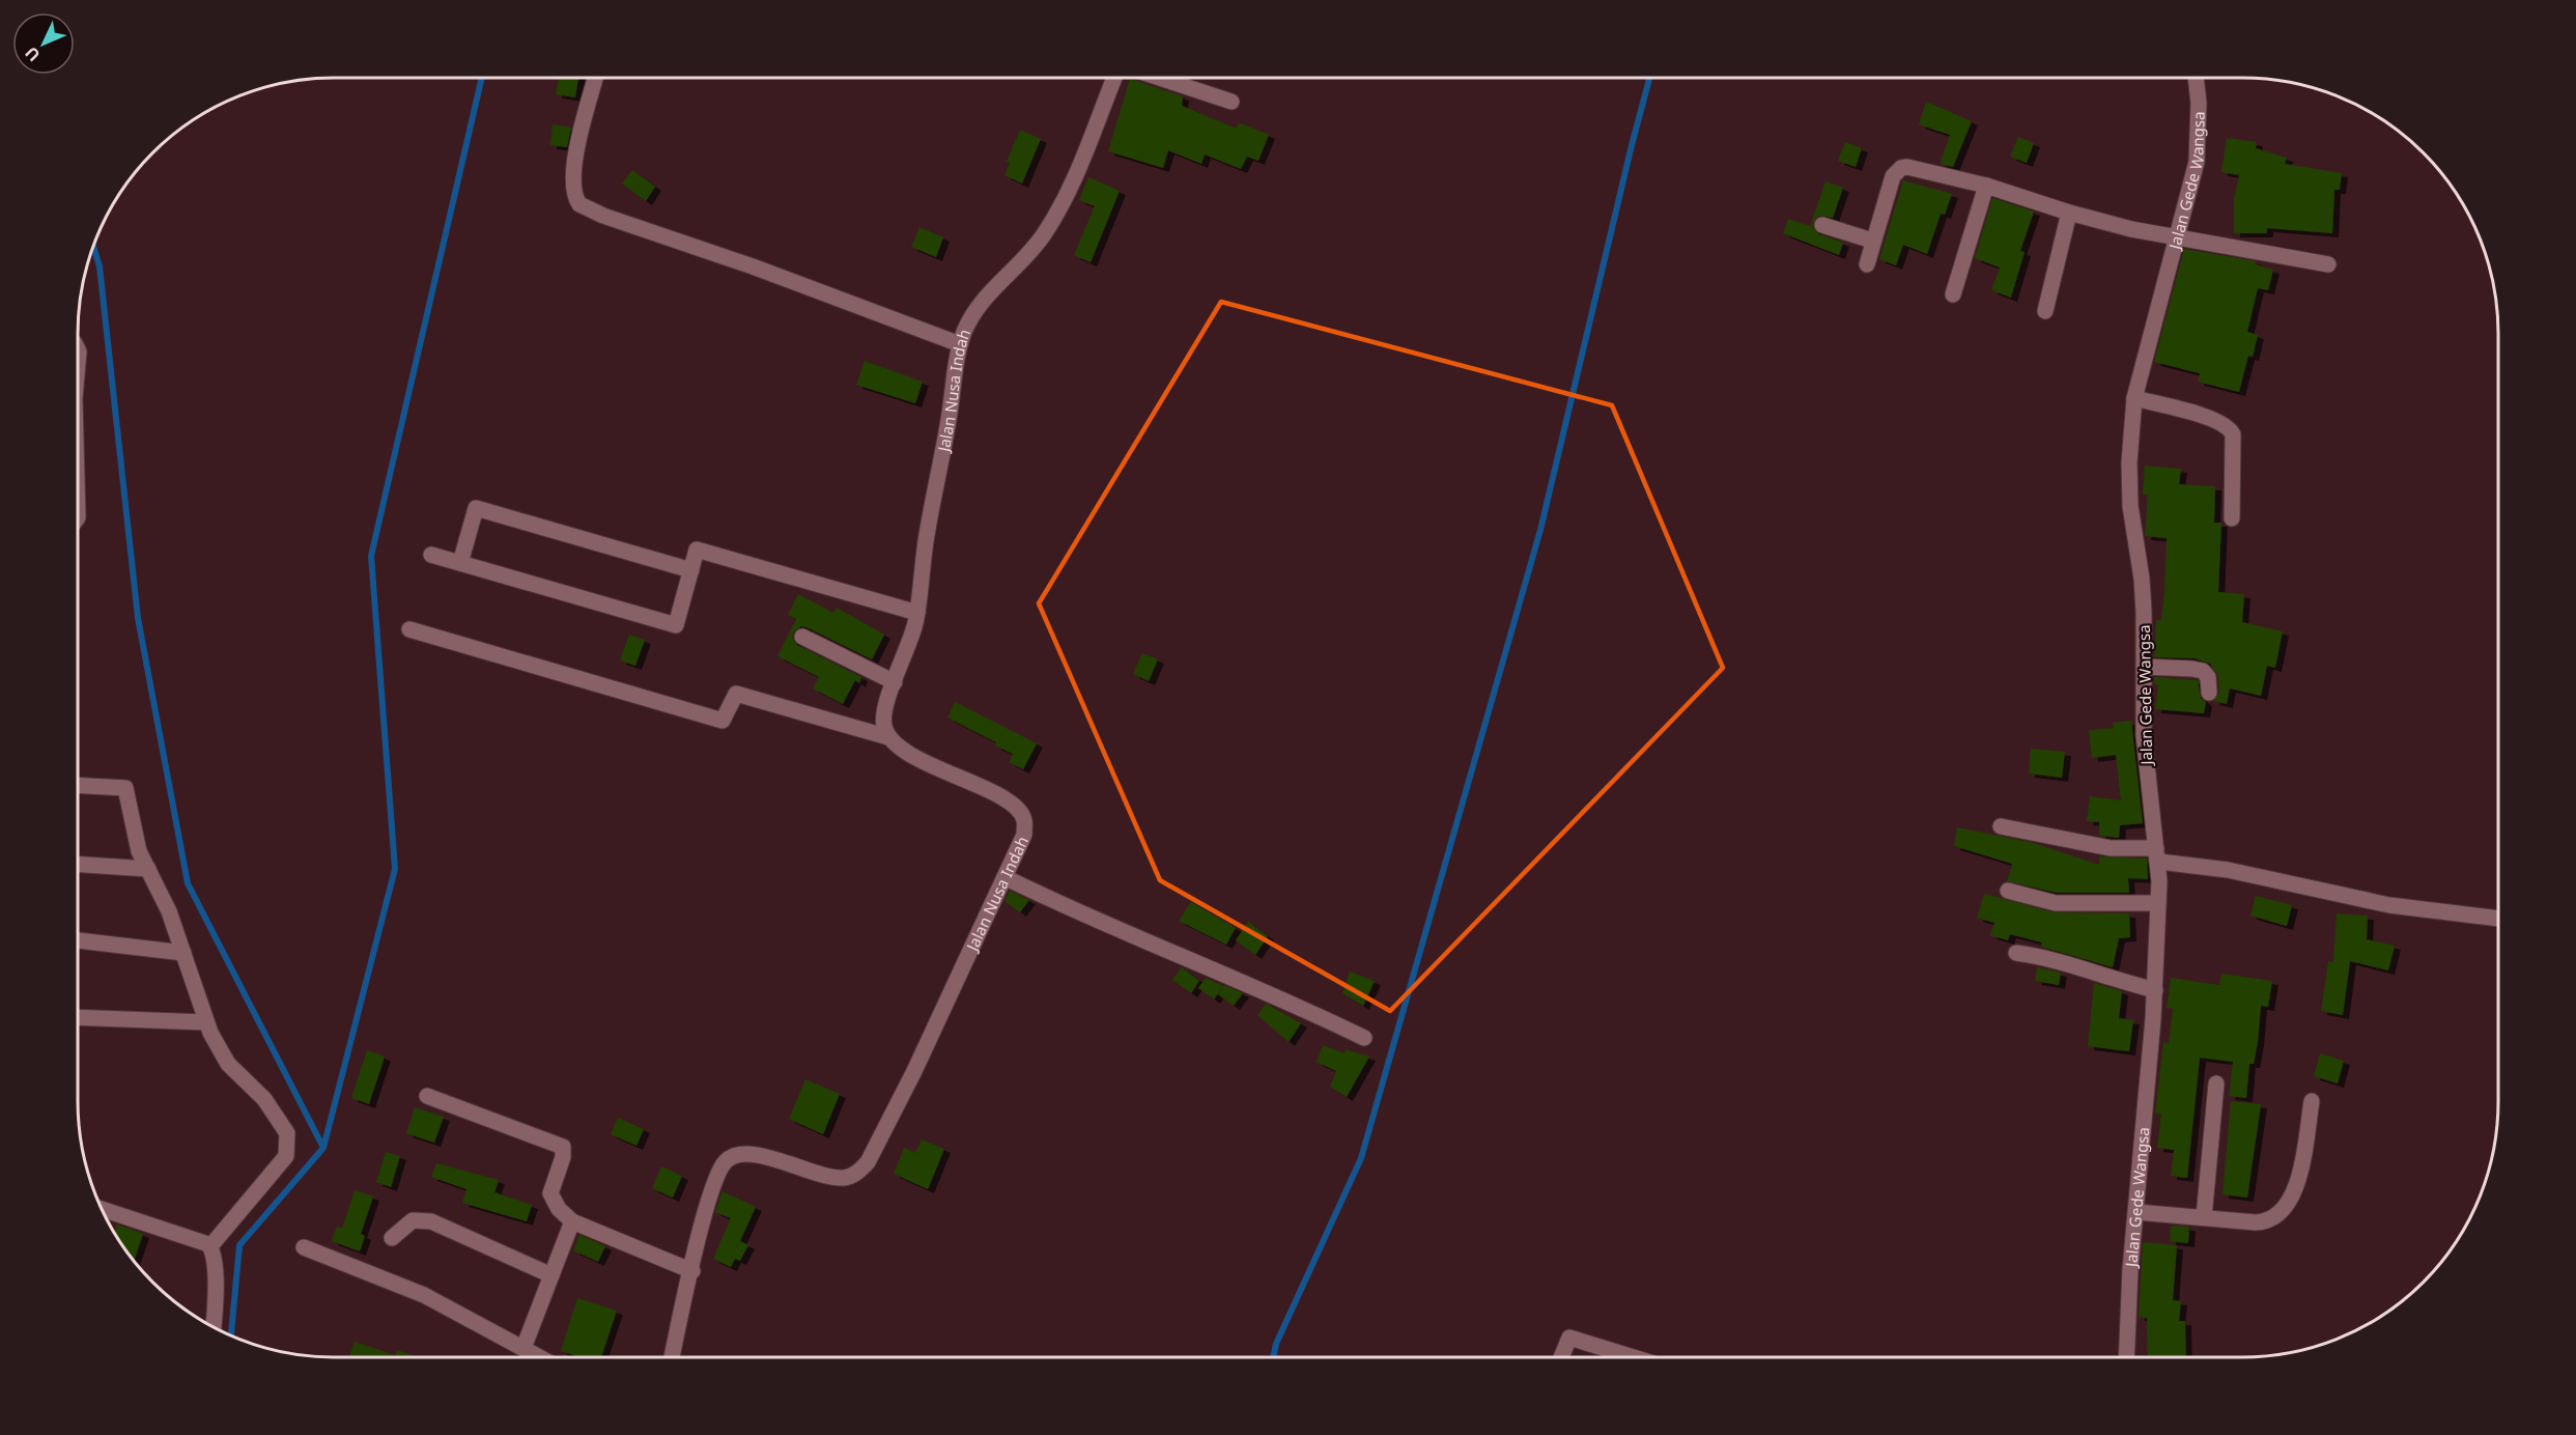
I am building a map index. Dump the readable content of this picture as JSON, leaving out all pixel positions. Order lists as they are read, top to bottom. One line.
{"streets":{"street":["Jalan Gede Wangsa","Jalan Nusa Indah"]},"north":"bottom left"}
